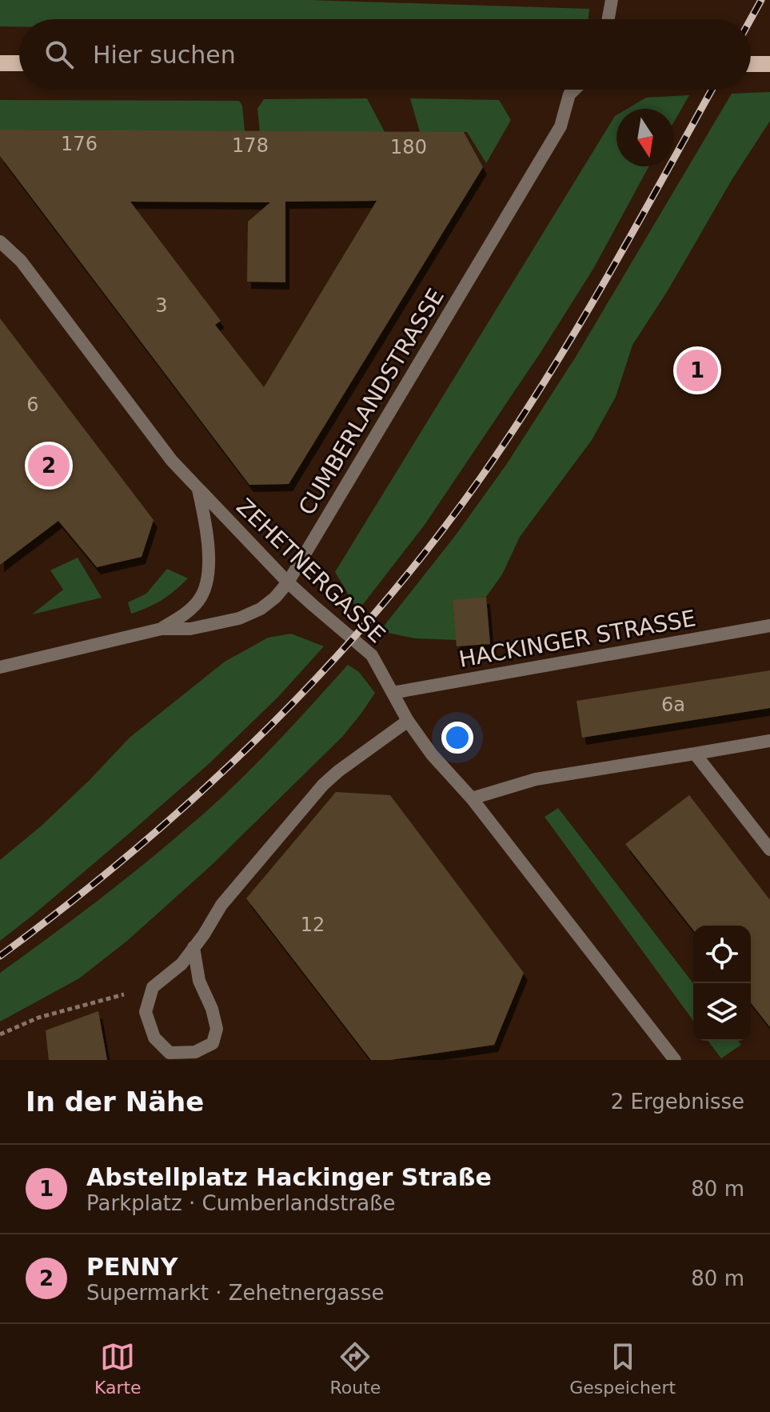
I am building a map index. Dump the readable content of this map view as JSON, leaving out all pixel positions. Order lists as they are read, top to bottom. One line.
{"streets":{"street":["CUMBERLANDSTRASSE","ZEHETNERGASSE","HACKINGER STRASSE"]},"crossings":[["CUMBERLANDSTRASSE","ZEHETNERGASSE"],["ZEHETNERGASSE","HACKINGER STRASSE"]],"house_numbers":["176","178","180","3","6","6a","12"],"north":"bottom","page":{"search":"Hier suchen","pins":["1","2"],"heading":["In der Nähe","2 Ergebnisse"],"list":[{"mark":"1","name":"Abstellplatz Hackinger Straße","note":"Parkplatz · Cumberlandstraße","value":"80 m"},{"mark":"2","name":"PENNY","note":"Supermarkt · Zehetnergasse","value":"80 m"}],"nav":["Karte","Route","Gespeichert"]}}
